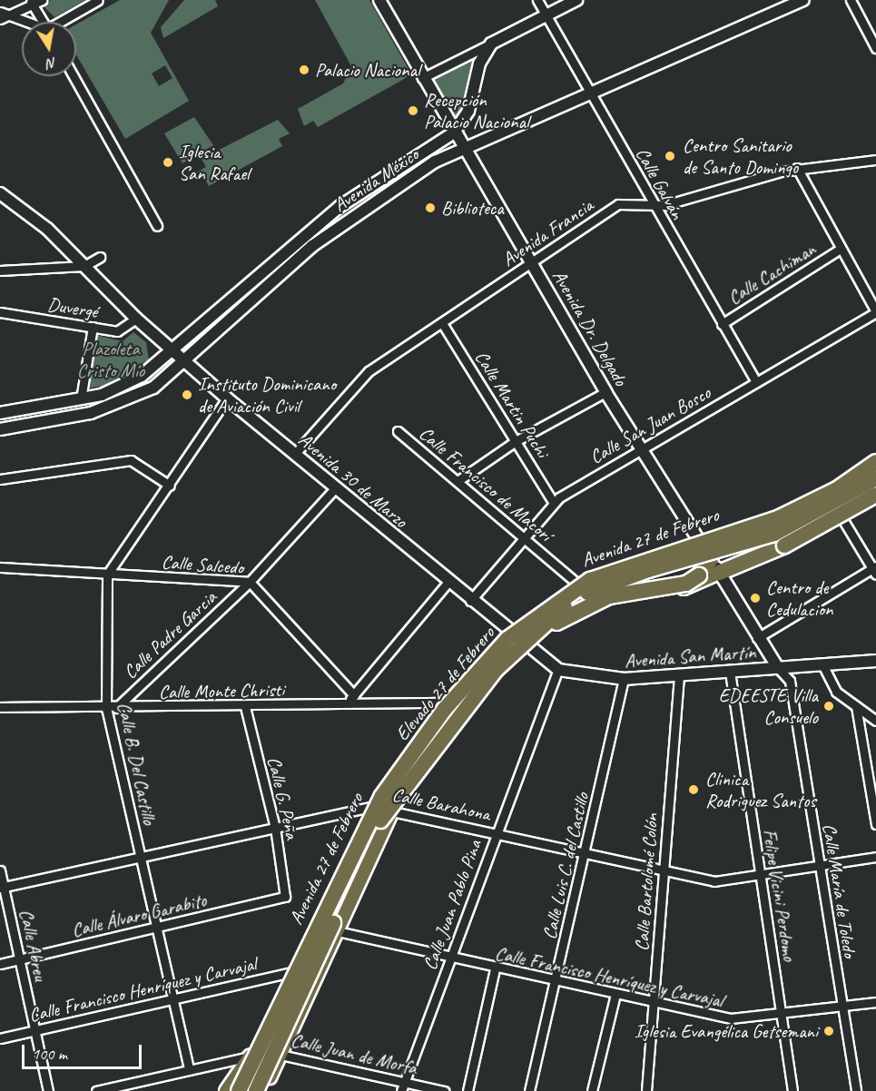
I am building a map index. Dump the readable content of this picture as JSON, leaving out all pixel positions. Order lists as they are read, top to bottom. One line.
{"streets":{"highway":["Elevado 27 de Febrero"],"main road":["Avenida México","Avenida Dr. Delgado","Avenida 30 de Marzo","Avenida 27 de Febrero","Avenida San Martín"],"street":["Calle Galván","Avenida Francia","Calle Cachiman","Duvergé","Calle Martin Puchi","Calle San Juan Bosco","Calle Francisco de Macorí","Calle Salcedo","Calle Padre Garcia","Calle Monte Christi","Calle B. Del Castillo","Calle G. Peña","Calle Barahona","Calle Luis C. del Castillo","Calle Bartolomé Colón","Calle María de Toledo","Felipe Vicini Perdomo","Calle Juan Pablo Pina","Calle Álvaro Garabito","Calle Abreu","Calle Francisco Henríquez y Carvajal","Calle Juan de Morfa"]},"crossings":[["Avenida México","Calle Galván"],["Avenida México","Avenida Dr. Delgado"],["Avenida México","Avenida 30 de Marzo"],["Calle Galván","Avenida Francia"],["Calle Galván","Calle Cachiman"],["Calle Galván","Calle San Juan Bosco"],["Avenida Francia","Avenida Dr. Delgado"],["Avenida Francia","Calle Martin Puchi"],["Avenida Francia","Avenida 30 de Marzo"],["Duvergé","Avenida 30 de Marzo"],["Avenida Dr. Delgado","Calle San Juan Bosco"],["Avenida Dr. Delgado","Avenida 27 de Febrero"],["Avenida Dr. Delgado","Avenida San Martín"],["Avenida Dr. Delgado","Calle María de Toledo"],["Calle Martin Puchi","Calle San Juan Bosco"],["Calle San Juan Bosco","Avenida 30 de Marzo"],["Calle San Juan Bosco","Calle Francisco de Macorí"],["Avenida 30 de Marzo","Avenida 27 de Febrero"],["Avenida 30 de Marzo","Calle Padre Garcia"],["Avenida 30 de Marzo","Avenida San Martín"],["Avenida 30 de Marzo","Elevado 27 de Febrero"],["Calle Francisco de Macorí","Avenida 27 de Febrero"],["Avenida 27 de Febrero","Avenida San Martín"],["Avenida 27 de Febrero","Elevado 27 de Febrero"],["Avenida 27 de Febrero","Calle Monte Christi"],["Avenida 27 de Febrero","Calle Barahona"],["Avenida 27 de Febrero","Calle Francisco Henríquez y Carvajal"],["Avenida 27 de Febrero","Calle Juan de Morfa"],["Calle Salcedo","Calle Padre Garcia"],["Calle Salcedo","Calle B. Del Castillo"],["Calle Padre Garcia","Calle Monte Christi"],["Avenida San Martín","Elevado 27 de Febrero"],["Avenida San Martín","Calle Luis C. del Castillo"],["Avenida San Martín","Calle Bartolomé Colón"],["Avenida San Martín","Calle María de Toledo"],["Avenida San Martín","Felipe Vicini Perdomo"],["Avenida San Martín","Calle Juan Pablo Pina"],["Calle Monte Christi","Calle B. Del Castillo"],["Calle Monte Christi","Calle G. Peña"],["Calle B. Del Castillo","Calle Barahona"],["Calle B. Del Castillo","Calle Álvaro Garabito"],["Calle B. Del Castillo","Calle Francisco Henríquez y Carvajal"],["Calle B. Del Castillo","Calle Juan de Morfa"],["Calle G. Peña","Calle Barahona"],["Calle G. Peña","Calle Álvaro Garabito"],["Calle Barahona","Calle Luis C. del Castillo"],["Calle Barahona","Calle Bartolomé Colón"],["Calle Barahona","Calle María de Toledo"],["Calle Barahona","Felipe Vicini Perdomo"],["Calle Barahona","Calle Juan Pablo Pina"],["Calle Barahona","Calle Abreu"],["Calle Luis C. del Castillo","Calle Francisco Henríquez y Carvajal"],["Calle Bartolomé Colón","Calle Francisco Henríquez y Carvajal"],["Calle María de Toledo","Calle Francisco Henríquez y Carvajal"],["Felipe Vicini Perdomo","Calle Francisco Henríquez y Carvajal"],["Calle Juan Pablo Pina","Calle Francisco Henríquez y Carvajal"],["Calle Juan Pablo Pina","Calle Juan de Morfa"],["Calle Álvaro Garabito","Calle Abreu"],["Calle Abreu","Calle Francisco Henríquez y Carvajal"]],"parks":["Plazoleta Cristo Mío"],"places":["Palacio Nacional","Recepción Palacio Nacional","Centro Sanitario de Santo Domingo","Iglesia San Rafael","Biblioteca","Instituto Dominicano de Aviación Civil","Centro de Cedulacion","EDEESTE Villa Consuelo","Clinica Rodriguez Santos","Iglesia Evangélica Getsemani"],"scale_bar":"100 m","north":"bottom"}
